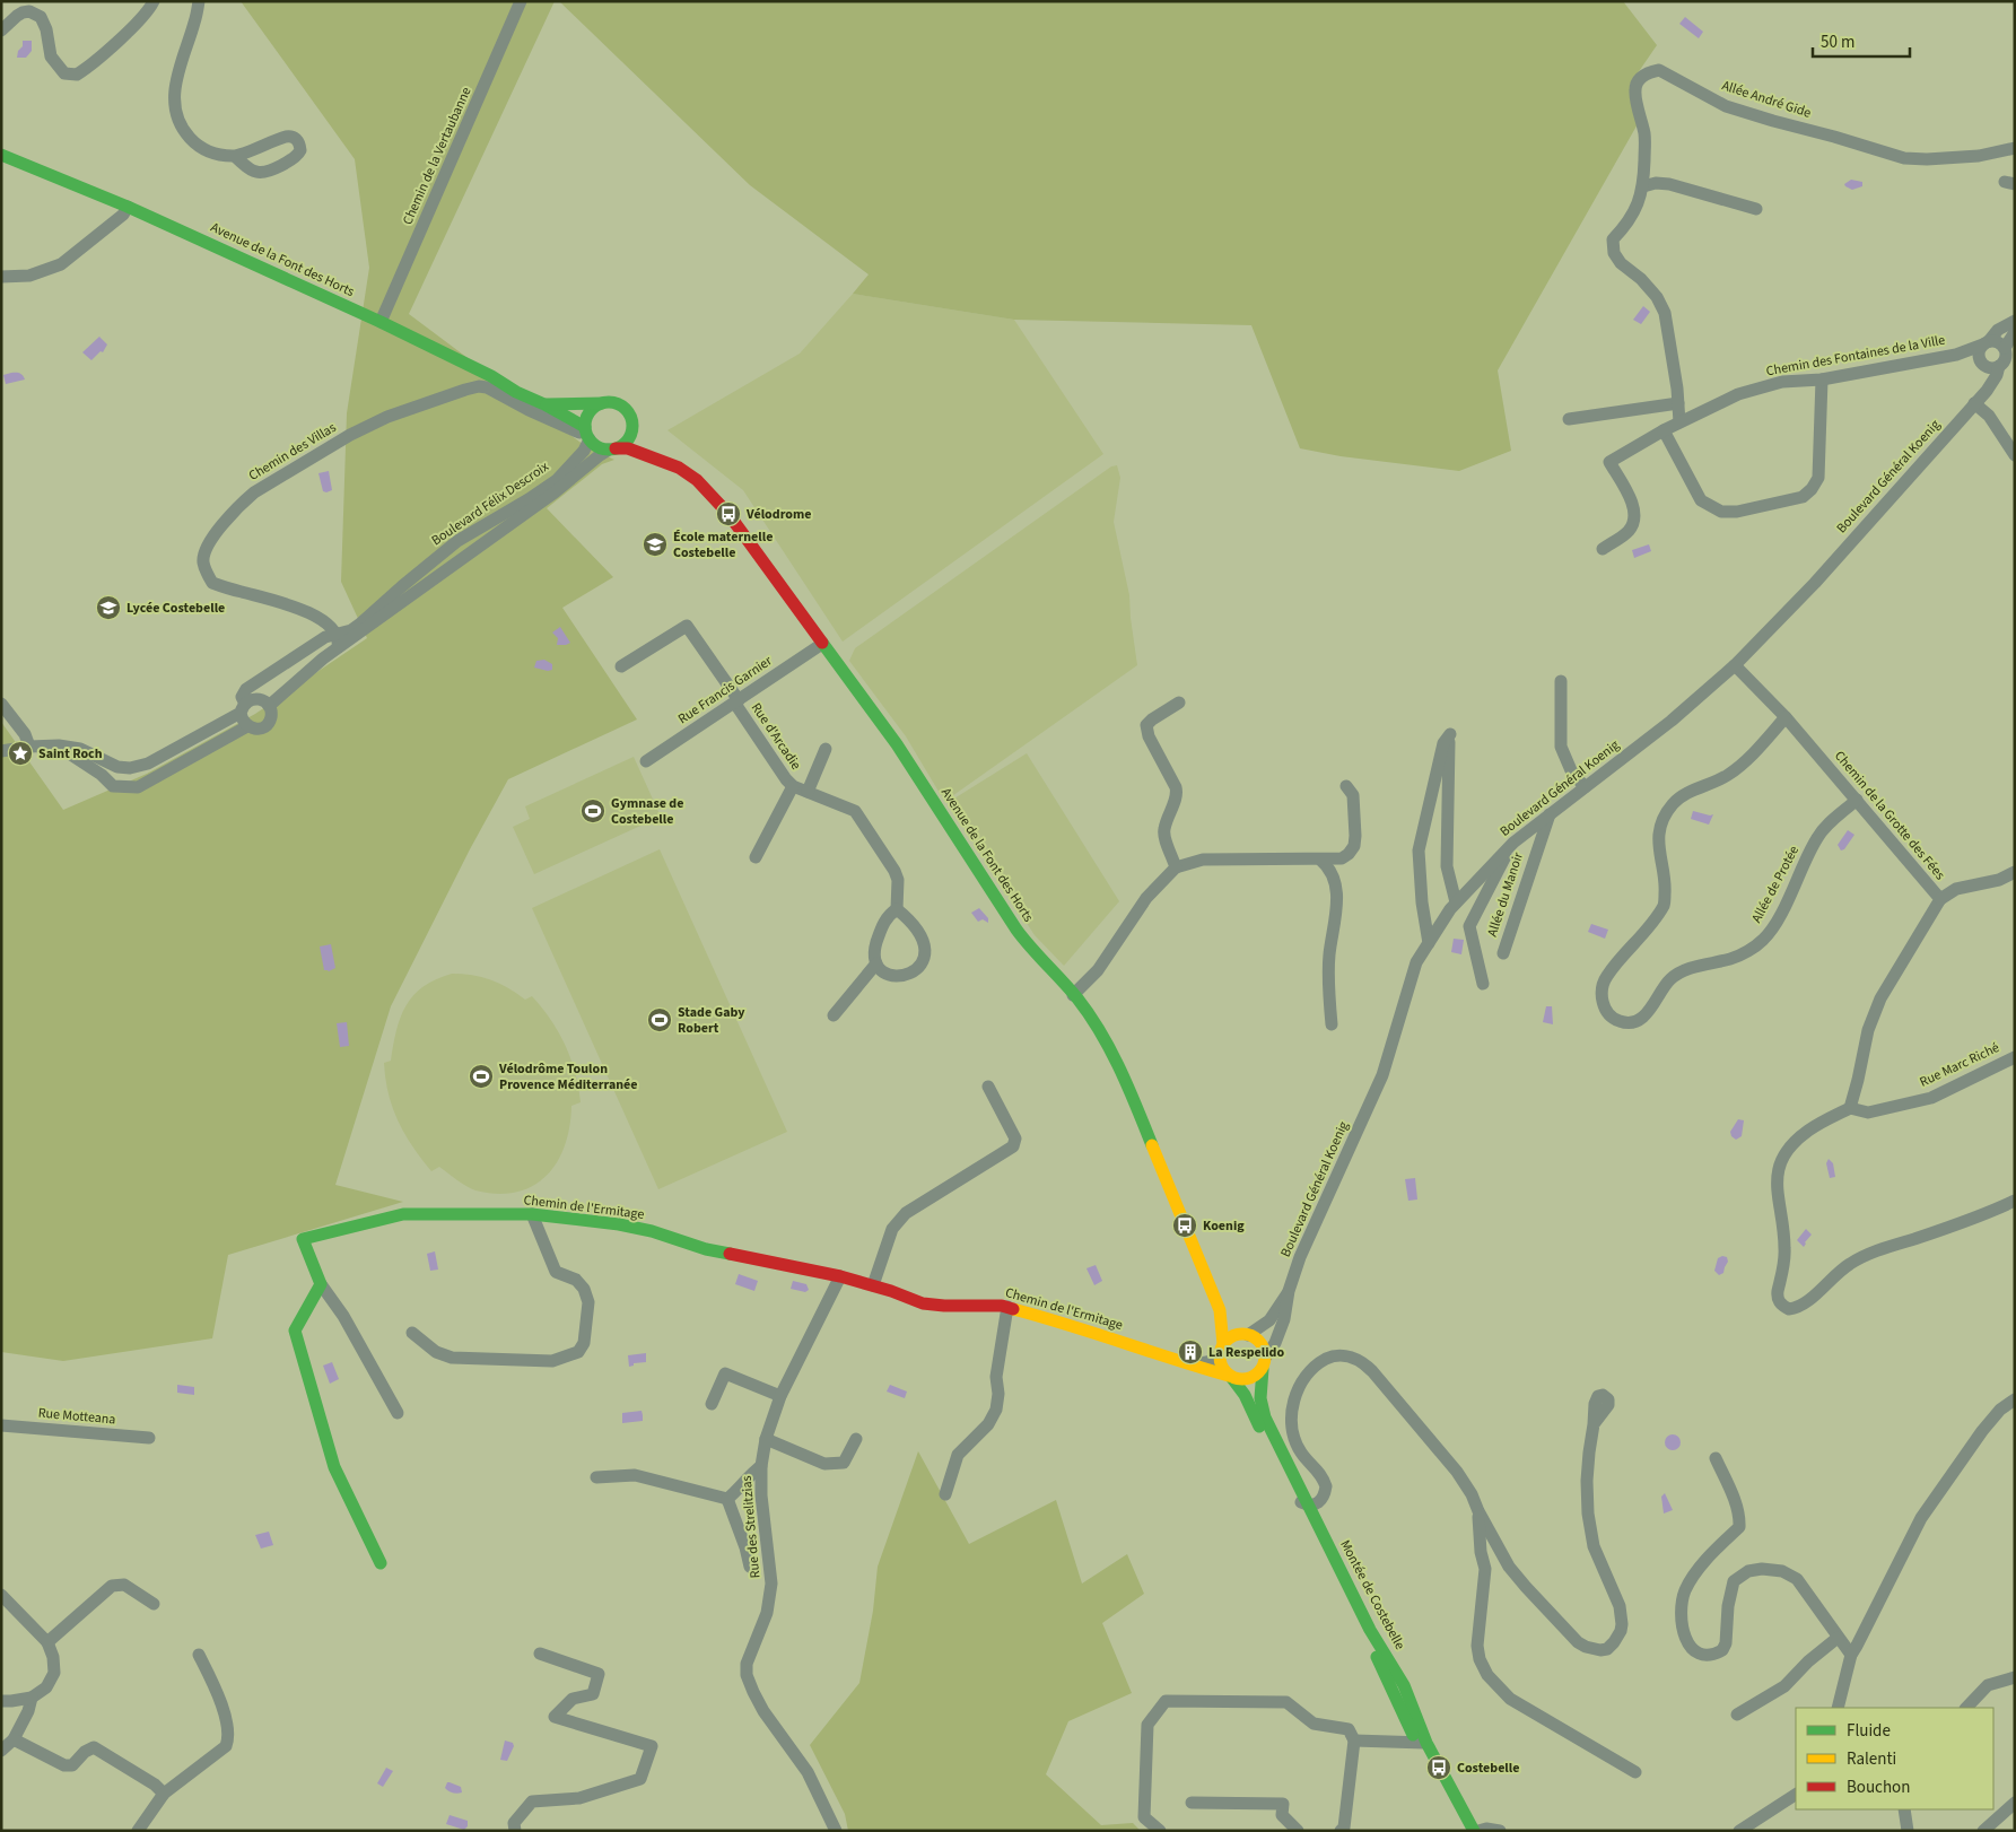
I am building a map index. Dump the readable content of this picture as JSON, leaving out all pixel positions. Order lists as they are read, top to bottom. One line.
{"streets":{"main road":["Avenue de la Font des Horts","Chemin de l'Ermitage","Montée de Costebelle"],"street":["Allée André Gide","Chemin de la Vertaubanne","Chemin des Fontaines de la Ville","Chemin des Villas","Boulevard Général Koenig","Boulevard Félix Descroix","Rue Francis Garnier","Rue d'Arcadie","Chemin de la Grotte des Fées","Allée de Protée","Allée du Manoir","Rue Marc Riché","Rue Motteana","Rue des Strelitzias"]},"crossings":[["Allée André Gide","Chemin des Fontaines de la Ville"],["Chemin de la Vertaubanne","Avenue de la Font des Horts"],["Avenue de la Font des Horts","Chemin des Villas"],["Avenue de la Font des Horts","Boulevard Général Koenig"],["Avenue de la Font des Horts","Boulevard Félix Descroix"],["Avenue de la Font des Horts","Rue Francis Garnier"],["Avenue de la Font des Horts","Chemin de l'Ermitage"],["Avenue de la Font des Horts","Montée de Costebelle"],["Chemin des Villas","Boulevard Félix Descroix"],["Boulevard Général Koenig","Chemin de la Grotte des Fées"],["Boulevard Général Koenig","Allée du Manoir"],["Boulevard Général Koenig","Chemin de l'Ermitage"],["Boulevard Général Koenig","Montée de Costebelle"],["Rue Francis Garnier","Rue d'Arcadie"],["Chemin de la Grotte des Fées","Allée de Protée"],["Chemin de la Grotte des Fées","Rue Marc Riché"],["Chemin de l'Ermitage","Rue des Strelitzias"],["Chemin de l'Ermitage","Montée de Costebelle"]],"places":{"bus stop":["Vélodrome","Koenig","Costebelle"],"school or university":["École maternelle Costebelle","Lycée Costebelle"],"place":["Saint Roch"],"sports":["Gymnase de Costebelle","Stade Gaby Robert","Vélodrôme Toulon Provence Méditerranée"],"building":["La Respelido"]},"legend":["Fluide","Ralenti","Bouchon"],"scale_bar":"50 m"}
